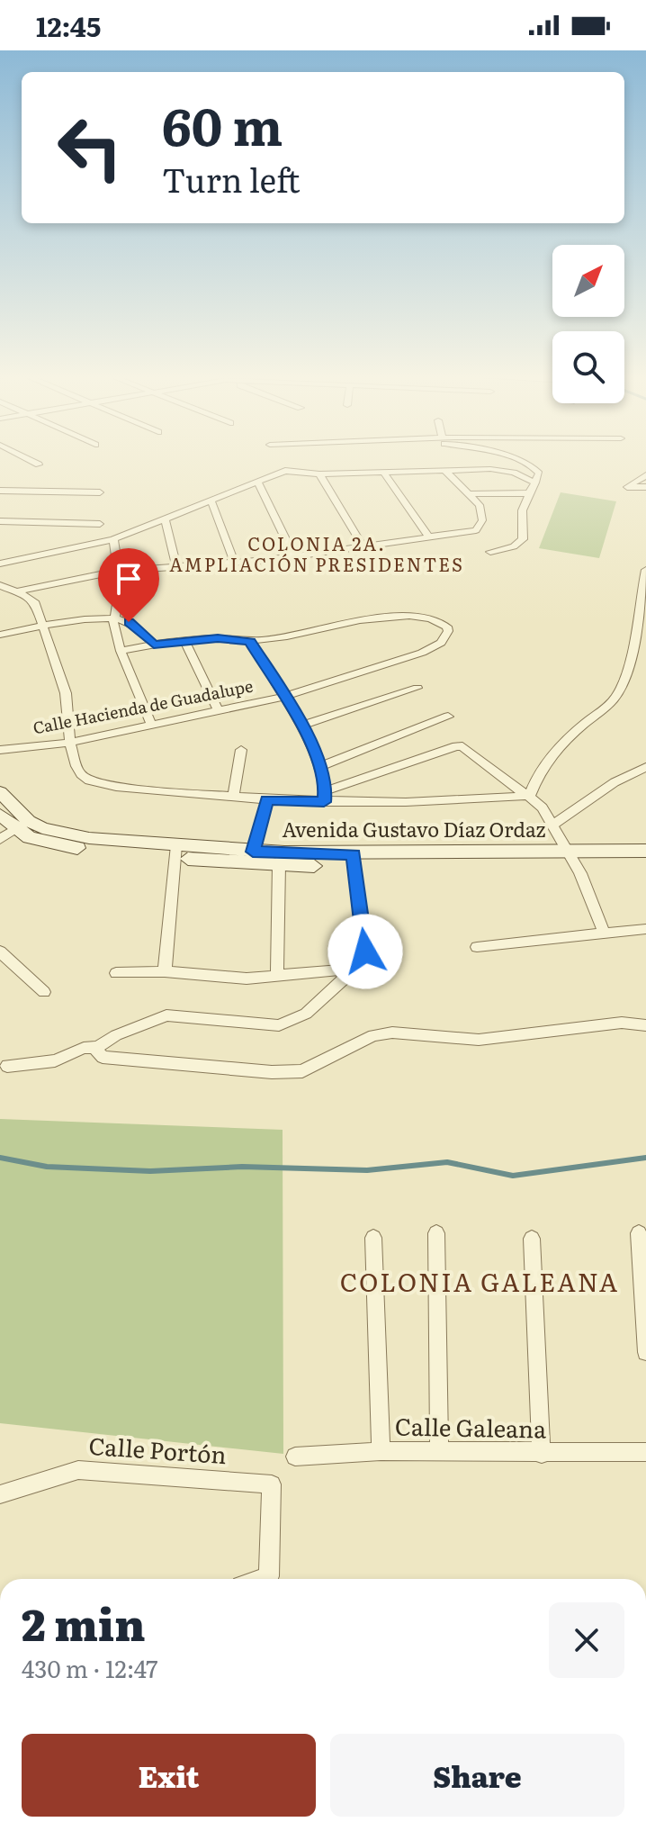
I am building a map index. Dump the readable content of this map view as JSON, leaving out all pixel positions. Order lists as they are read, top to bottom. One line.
{"streets":{"street":["Calle Hacienda de Guadalupe","Avenida Gustavo Díaz Ordaz","Calle Galeana","Calle Portón"]},"districts":["COLONIA 2A. AMPLIACIÓN PRESIDENTES","COLONIA GALEANA"],"north":"top right","page":{"status":"12:45","turn":["60 m","Turn left"],"heading":["2 min","430 m · 12:47"],"buttons":["Exit","Share"]}}
